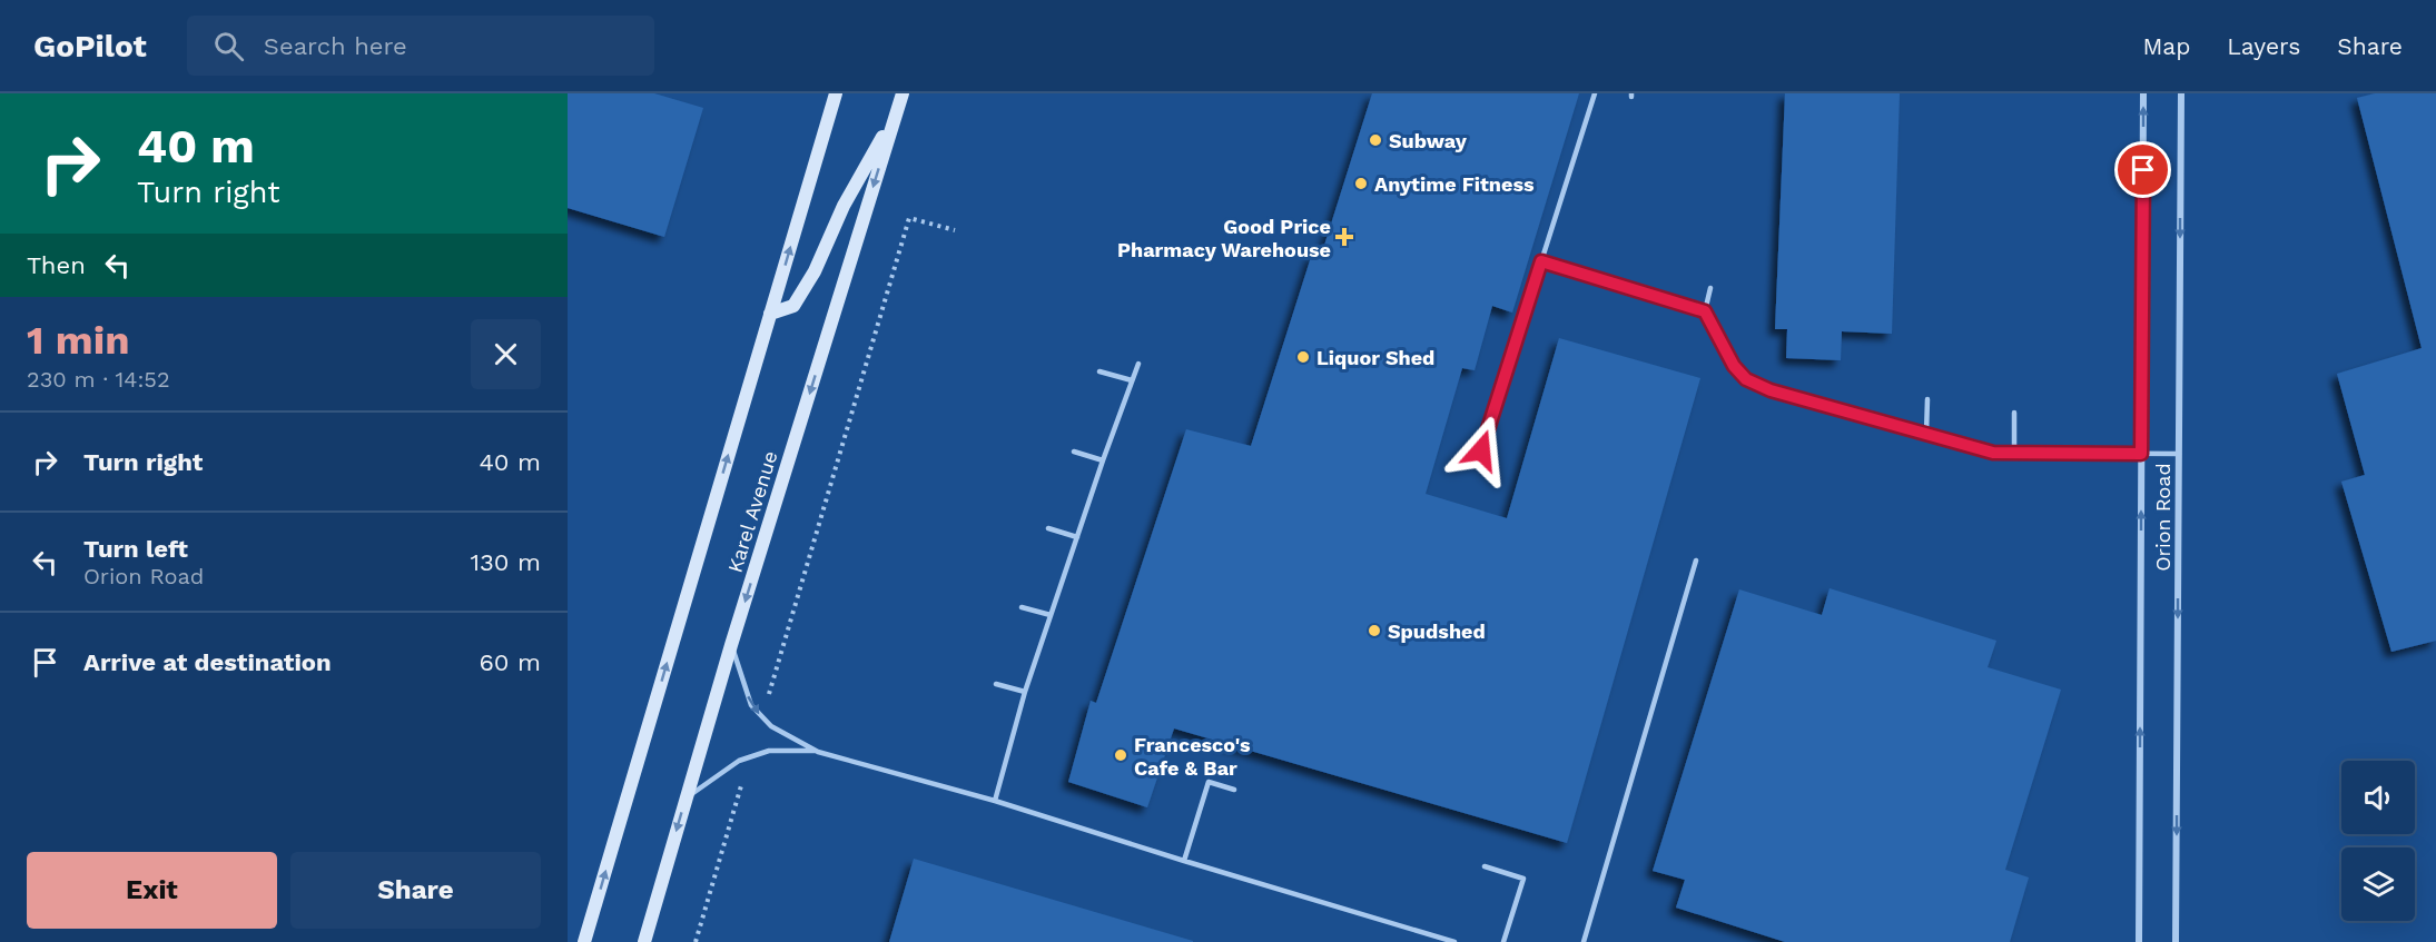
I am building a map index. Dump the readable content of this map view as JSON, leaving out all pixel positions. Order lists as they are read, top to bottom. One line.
{"streets":{"main road":["Karel Avenue"],"street":["Orion Road"]},"places":{"other":["Subway","Anytime Fitness","Liquor Shed","Spudshed","Francesco's Cafe & Bar"],"health":["Good Price Pharmacy Warehouse"]},"page":{"header":"GoPilot","search":"Search here","nav":["Map","Layers","Share"],"turn":["40 m","Turn right"],"then":"Then","heading":["1 min","230 m · 14:52"],"list":[{"name":"Turn right","value":"40 m"},{"name":"Turn left","note":"Orion Road","value":"130 m"},{"name":"Arrive at destination","value":"60 m"}],"buttons":["Exit","Share"]}}
